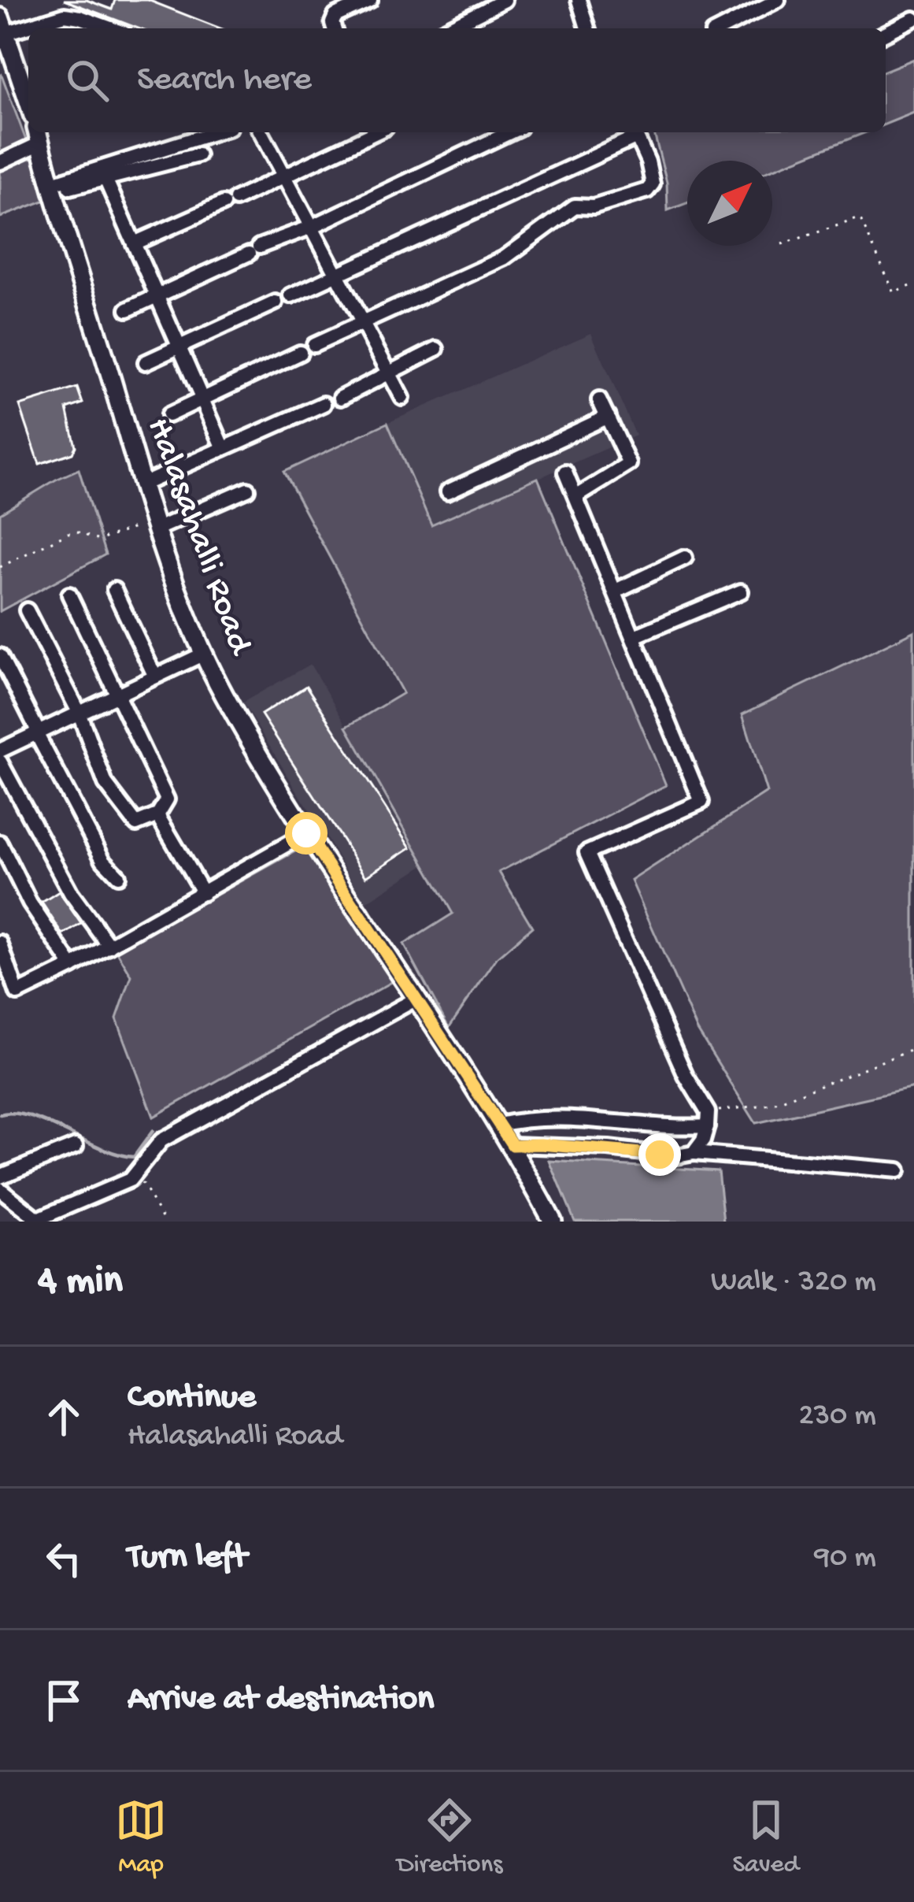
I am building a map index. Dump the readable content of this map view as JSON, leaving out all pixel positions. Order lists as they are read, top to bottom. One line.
{"streets":{"main road":["Halasahalli Road"]},"north":"top right","page":{"search":"Search here","heading":["4 min","Walk · 320 m"],"list":[["Continue","Halasahalli Road","230 m"],["Turn left","90 m"],"Arrive at destination"],"nav":["Map","Directions","Saved"]}}
